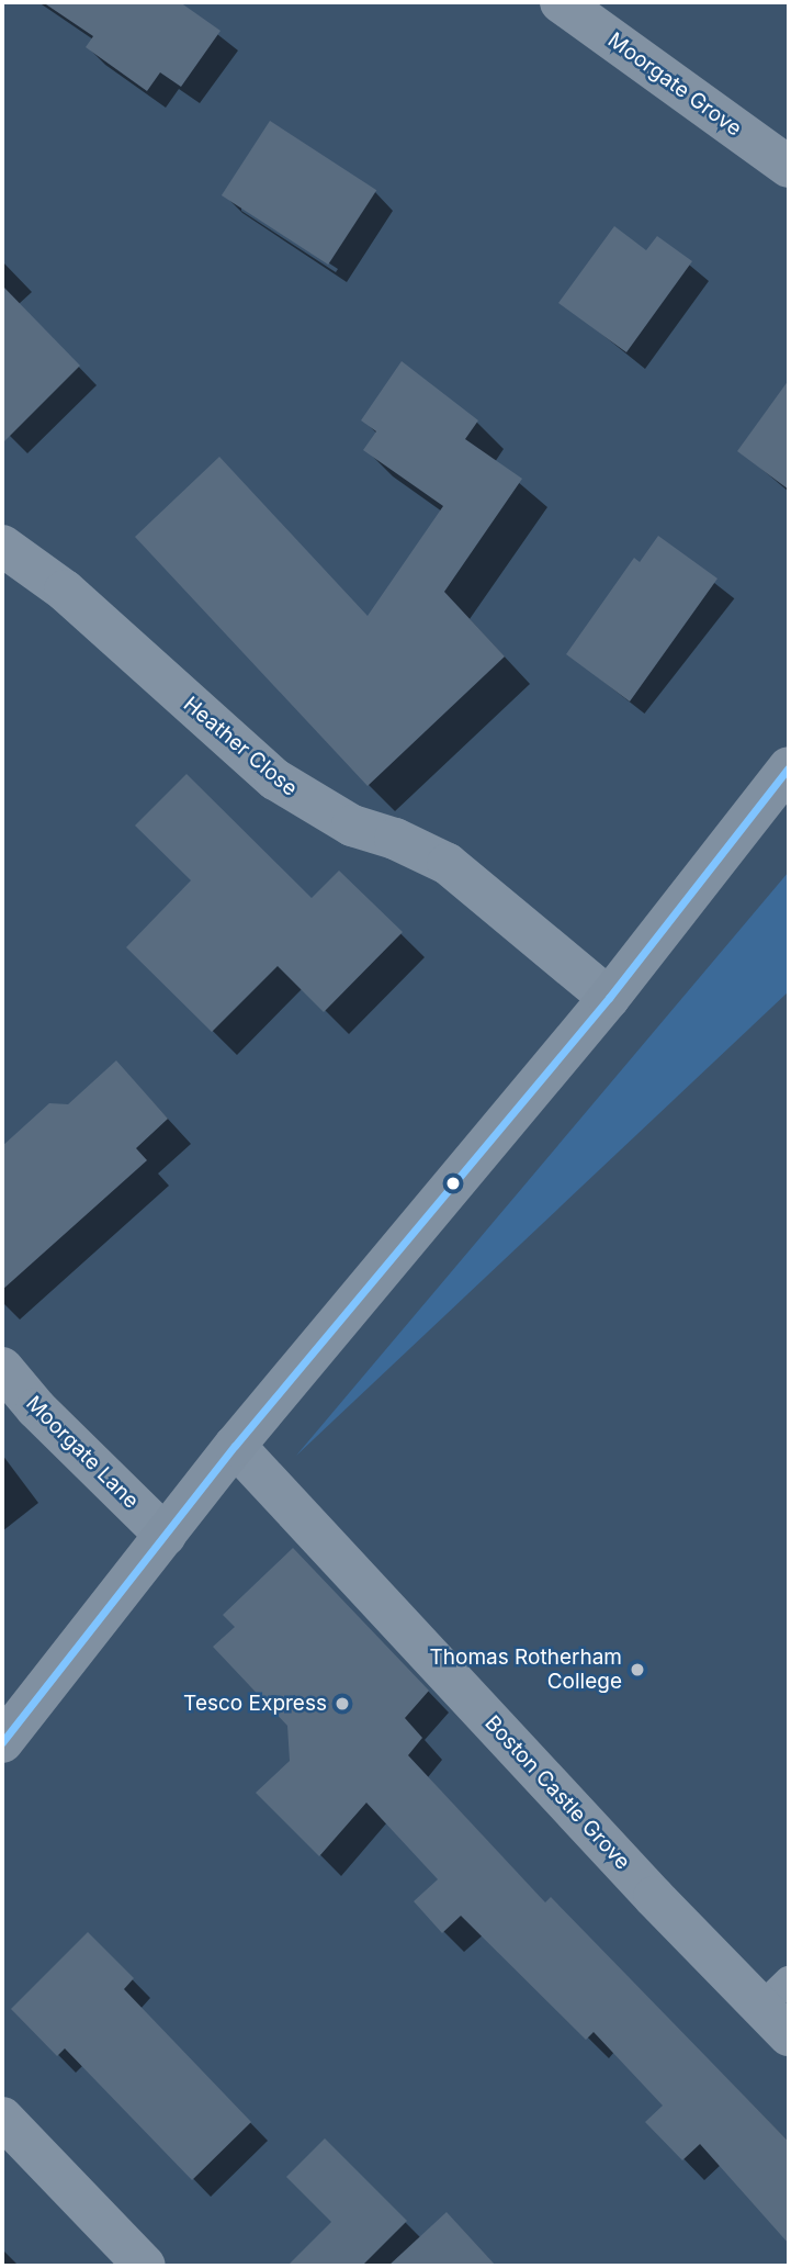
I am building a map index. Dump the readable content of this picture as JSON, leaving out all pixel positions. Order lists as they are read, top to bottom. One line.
{"streets":{"street":["Moorgate Grove","Heather Close","Moorgate Lane","Boston Castle Grove"]},"places":["Thomas Rotherham College","Tesco Express"]}
